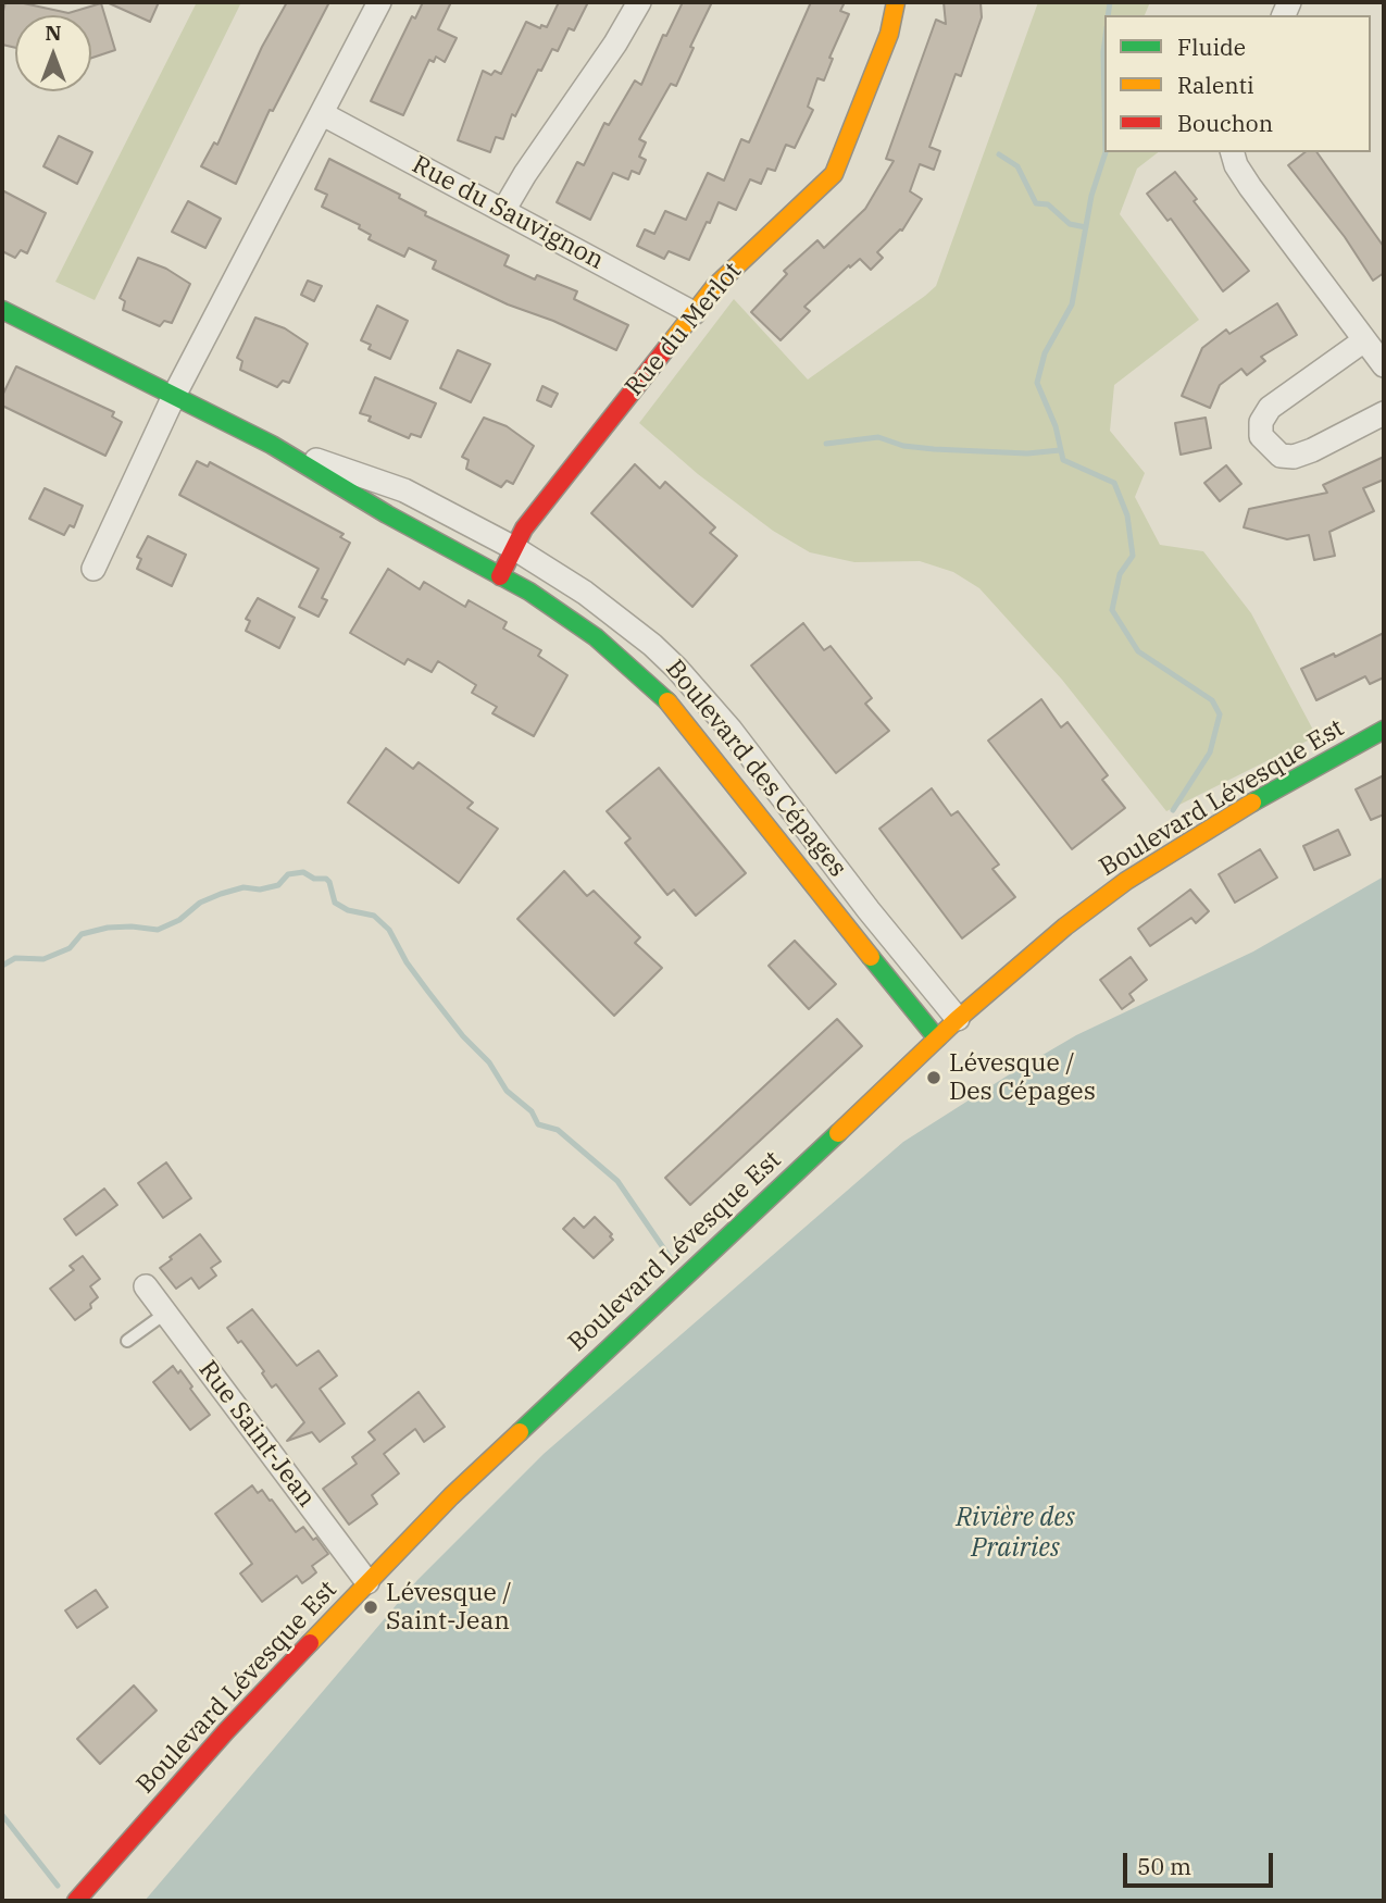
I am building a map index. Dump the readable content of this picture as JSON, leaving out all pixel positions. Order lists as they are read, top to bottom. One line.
{"streets":{"street":["Rue du Sauvignon","Rue du Merlot","Boulevard des Cépages","Boulevard Lévesque Est","Rue Saint-Jean"]},"crossings":[["Rue du Sauvignon","Rue du Merlot"],["Rue du Merlot","Boulevard des Cépages"],["Boulevard des Cépages","Boulevard Lévesque Est"],["Boulevard Lévesque Est","Rue Saint-Jean"]],"water":["Rivière des Prairies"],"places":["Lévesque / Des Cépages","Lévesque / Saint-Jean"],"legend":["Fluide","Ralenti","Bouchon"],"scale_bar":"50 m","north":"top"}
